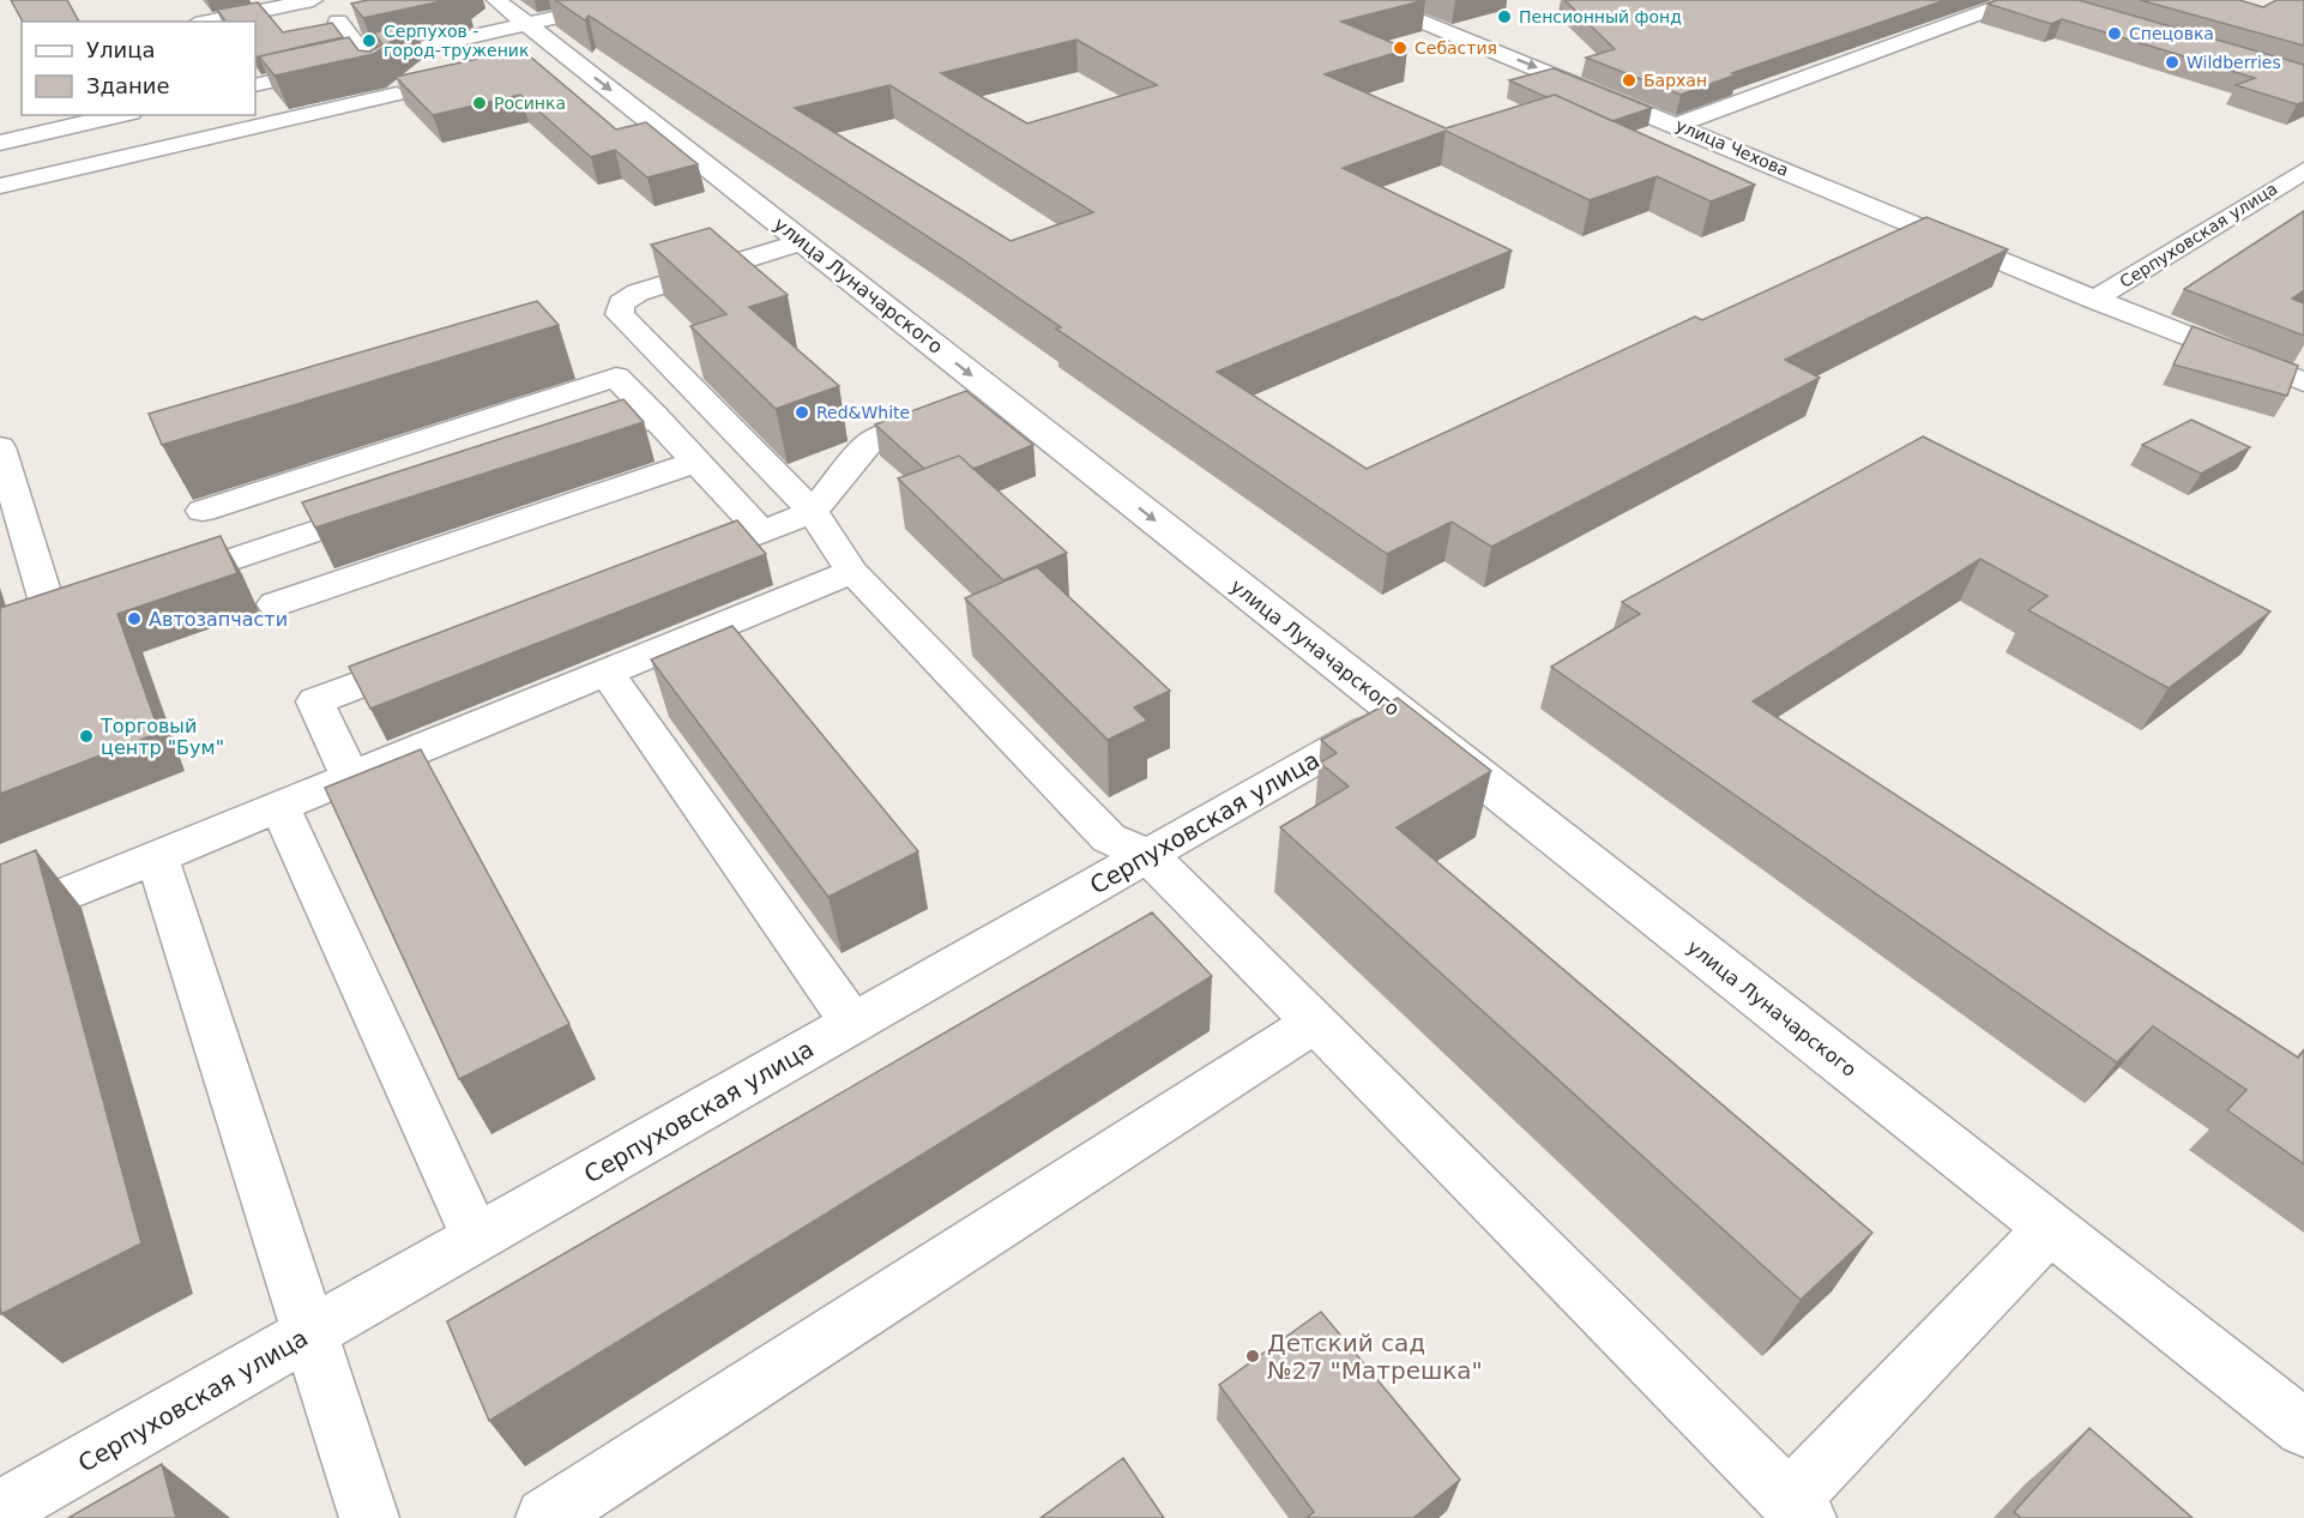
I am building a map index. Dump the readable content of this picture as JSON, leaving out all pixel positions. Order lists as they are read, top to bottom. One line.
{"streets":{"street":["улица Чехова","Серпуховская улица","улица Луначарского"]},"crossings":[["улица Чехова","Серпуховская улица"],["Серпуховская улица","улица Луначарского"]],"places":["Пенсионный фонд","Спецовка","Серпухов - город-труженик","Себастия","Wildberries","Бархан","Росинка","Red&White","Автозапчасти","Торговый центр \"Бум\"","Детский сад №27 \"Матрешка\""],"legend":["Улица","Здание"]}
